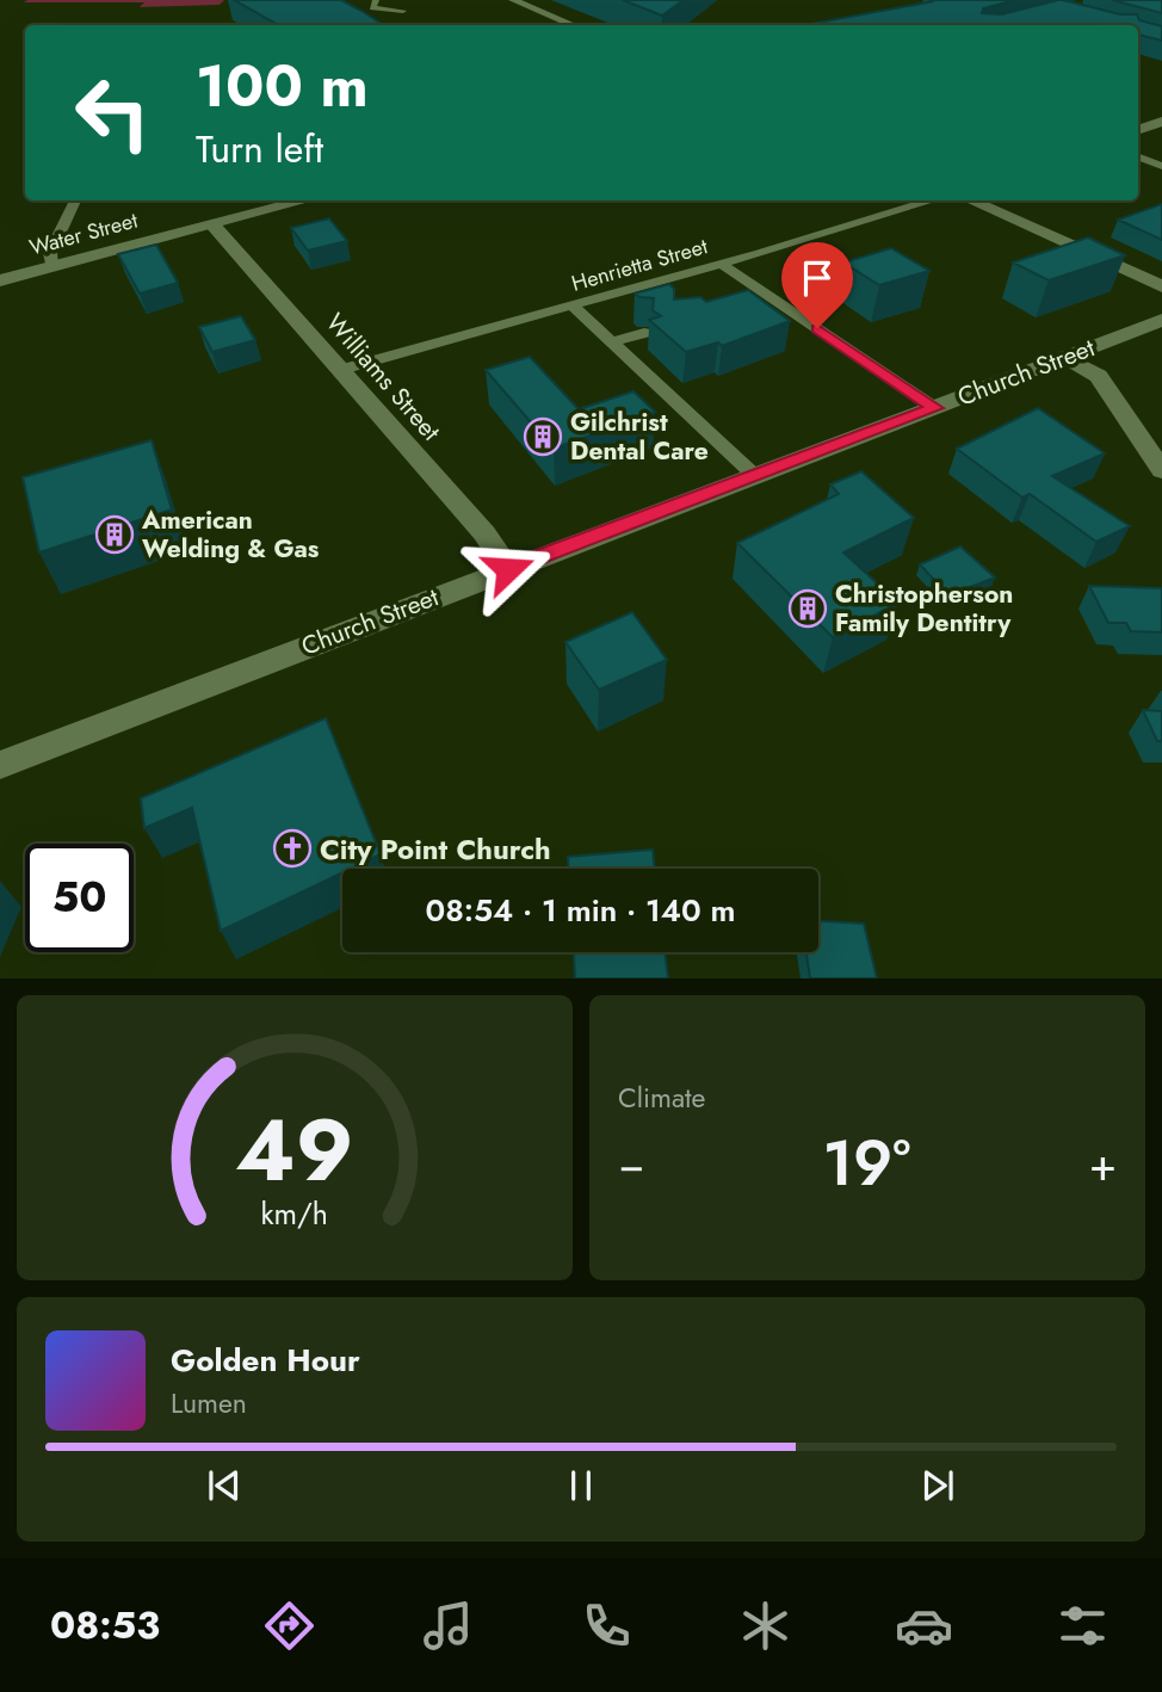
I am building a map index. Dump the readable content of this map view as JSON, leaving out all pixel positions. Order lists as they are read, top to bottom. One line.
{"streets":{"street":["Water Street","Church Street","Williams Street"],"lane":["Henrietta Street"]},"crossings":[["Water Street","Williams Street"],["Henrietta Street","Williams Street"],["Church Street","Williams Street"]],"places":{"building":["Gilchrist Dental Care","American Welding & Gas","Christopherson Family Dentitry"],"church":["City Point Church"]},"page":{"turn":["100 m","Turn left"],"limit":"50","trip":"08:54 · 1 min · 140 m","tile":"Climate","heat":["−","19°","+"],"song":["Golden Hour","Lumen"],"tabs":"08:53","gauge":["49","km/h"]}}
